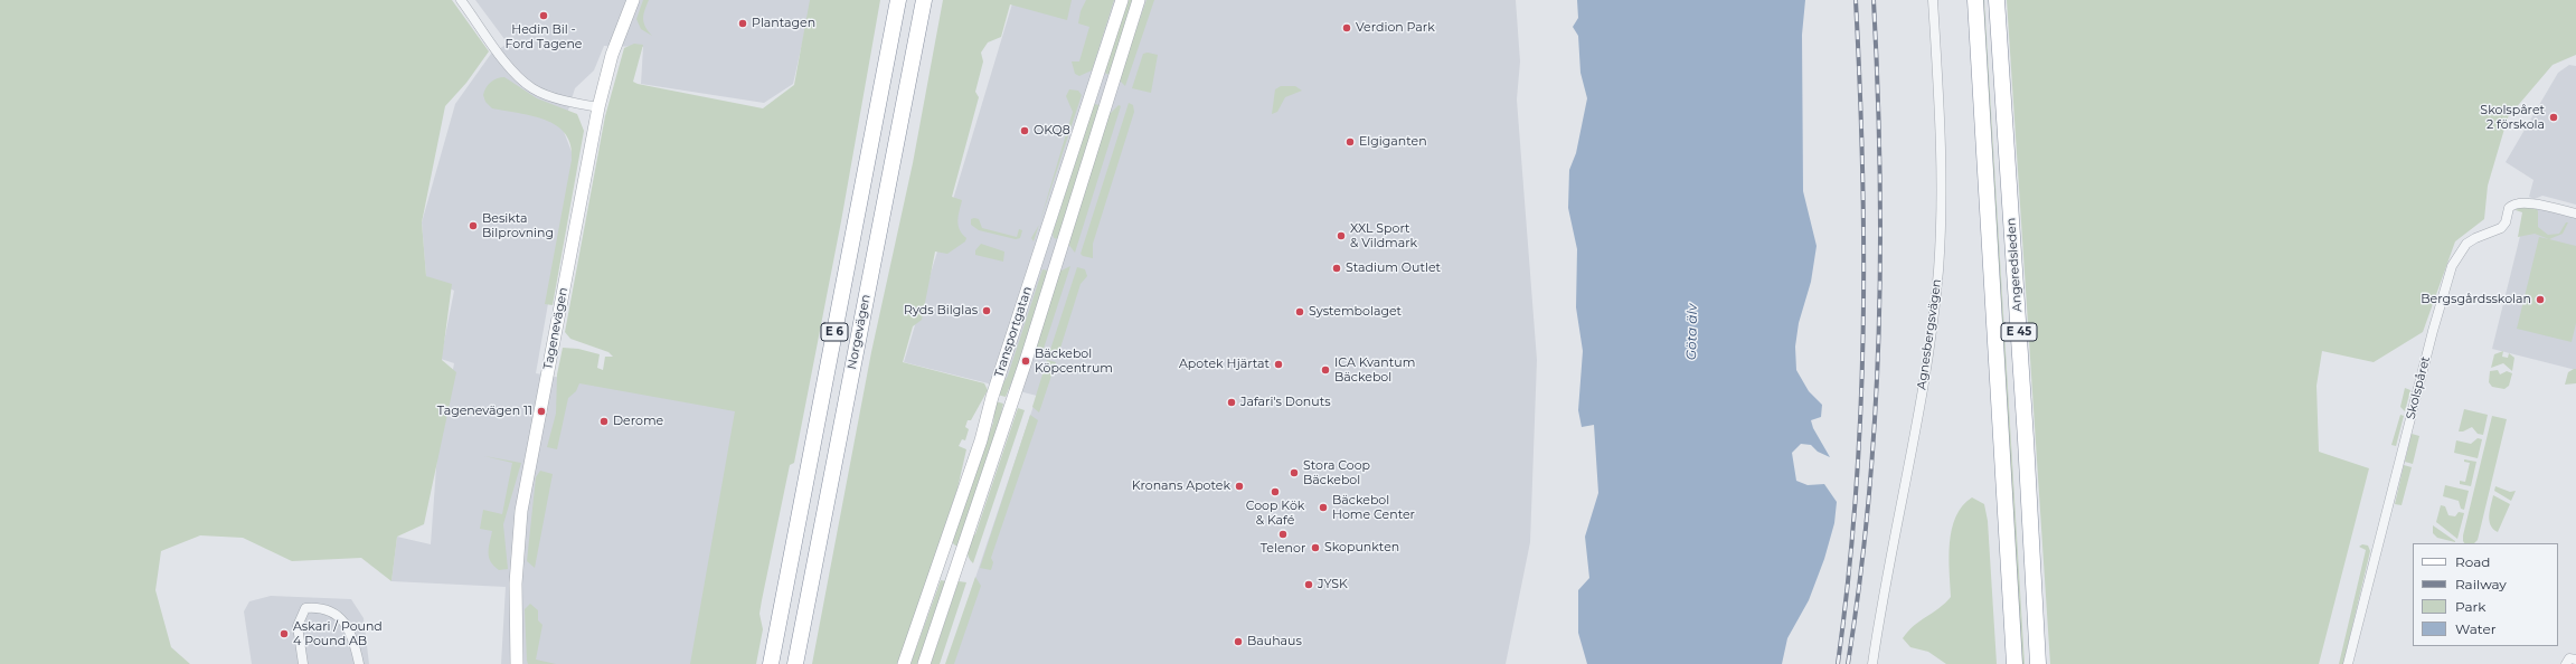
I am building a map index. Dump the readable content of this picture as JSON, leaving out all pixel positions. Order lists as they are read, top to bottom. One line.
{"streets":{"highway":["Angeredsleden","E 6","Norgevägen","E 45"],"street":["Tagenevägen","Transportgatan","Agnesbergsvägen","Skolspåret"]},"water":["Göta älv"],"places":["Hedin Bil - Ford Tagene","Plantagen","Verdion Park","Skolspåret 2 förskola","OKQ8","Elgiganten","Besikta Bilprovning","XXL Sport & Vildmark","Stadium Outlet","Bergsgårdsskolan","Ryds Bilglas","Systembolaget","Bäckebol Köpcentrum","Apotek Hjärtat","ICA Kvantum Bäckebol","Jafari's Donuts","Tagenevägen 11","Derome","Stora Coop Bäckebol","Kronans Apotek","Coop Kök & Kafé","Bäckebol Home Center","Telenor","Skopunkten","JYSK","Askari / Pound 4 Pound AB","Bauhaus"],"legend":["Road","Railway","Park","Water"]}
